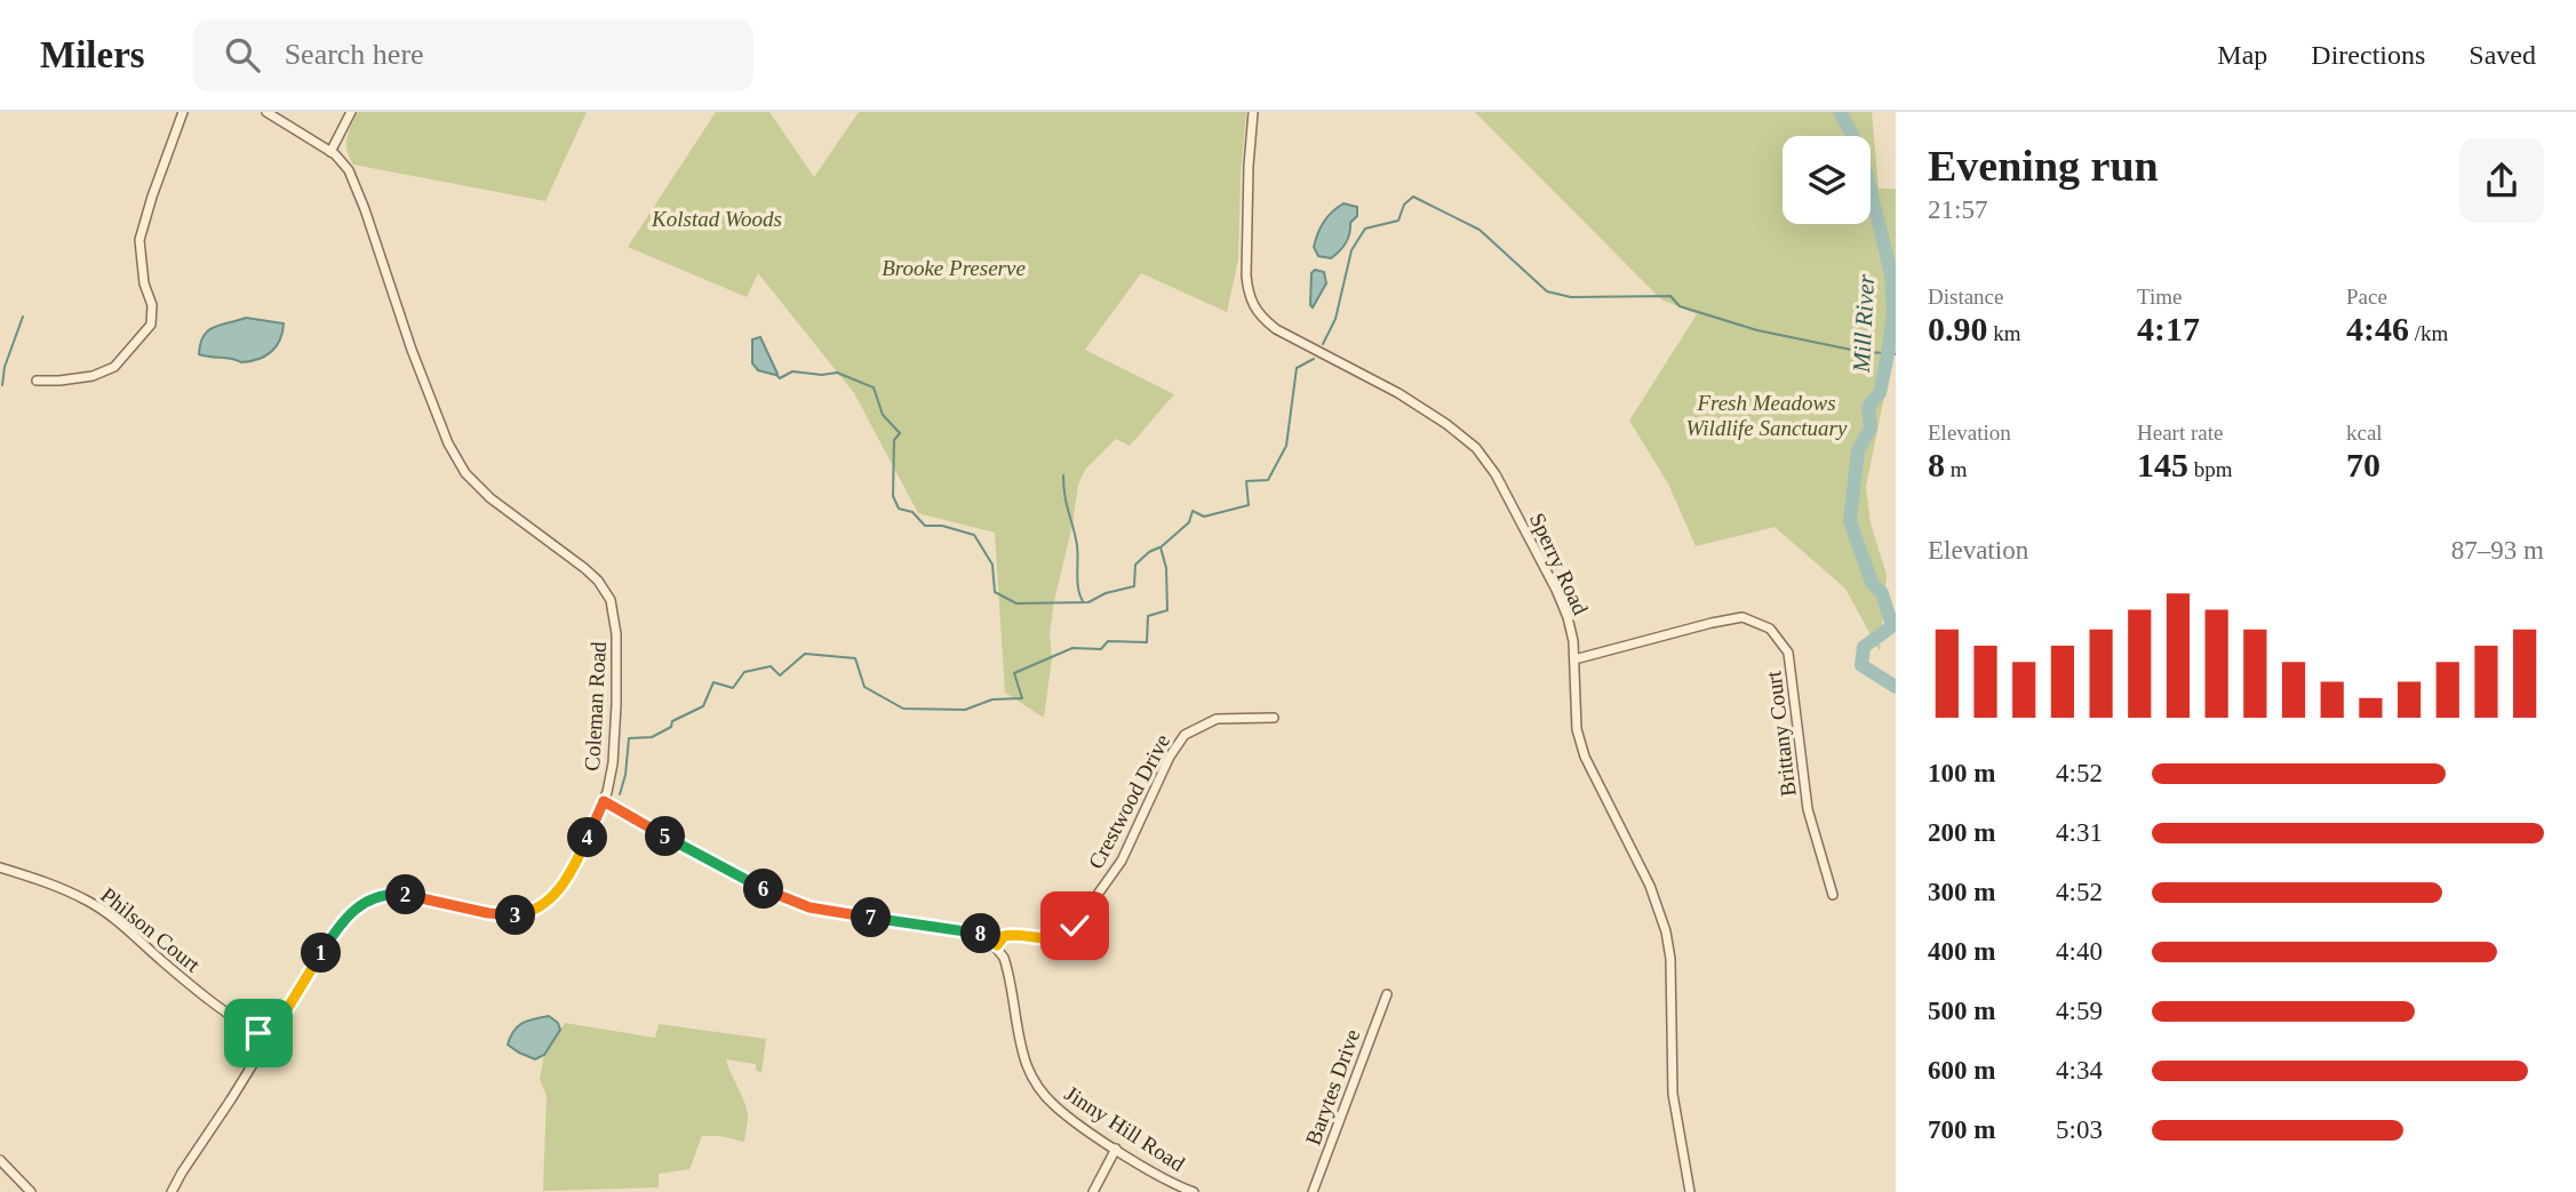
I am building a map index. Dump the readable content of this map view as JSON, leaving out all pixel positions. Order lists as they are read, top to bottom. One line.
{"streets":{"street":["Sperry Road","Coleman Road","Brittany Court","Crestwood Drive","Philson Court","Barytes Drive","Jinny Hill Road"]},"crossings":[["Sperry Road","Brittany Court"],["Coleman Road","Philson Court"],["Crestwood Drive","Jinny Hill Road"]],"water":["Mill River"],"parks":["Kolstad Woods","Brooke Preserve","Fresh Meadows Wildlife Sanctuary"],"page":{"header":"Milers","search":"Search here","nav":["Map","Directions","Saved"],"heading":["Evening run","21:57"],"stats":[["Distance","0.90 km"],["Time","4:17"],["Pace","4:46 /km"],["Elevation","8 m"],["Heart rate","145 bpm"],["kcal","70"]],"chart":["Elevation","87–93 m"],"list":[{"name":"100 m","note":"4:52"},{"name":"200 m","note":"4:31"},{"name":"300 m","note":"4:52"},{"name":"400 m","note":"4:40"},{"name":"500 m","note":"4:59"},{"name":"600 m","note":"4:34"},{"name":"700 m","note":"5:03"}],"pins":["5","4","6","2","3","7","8","1"]}}
